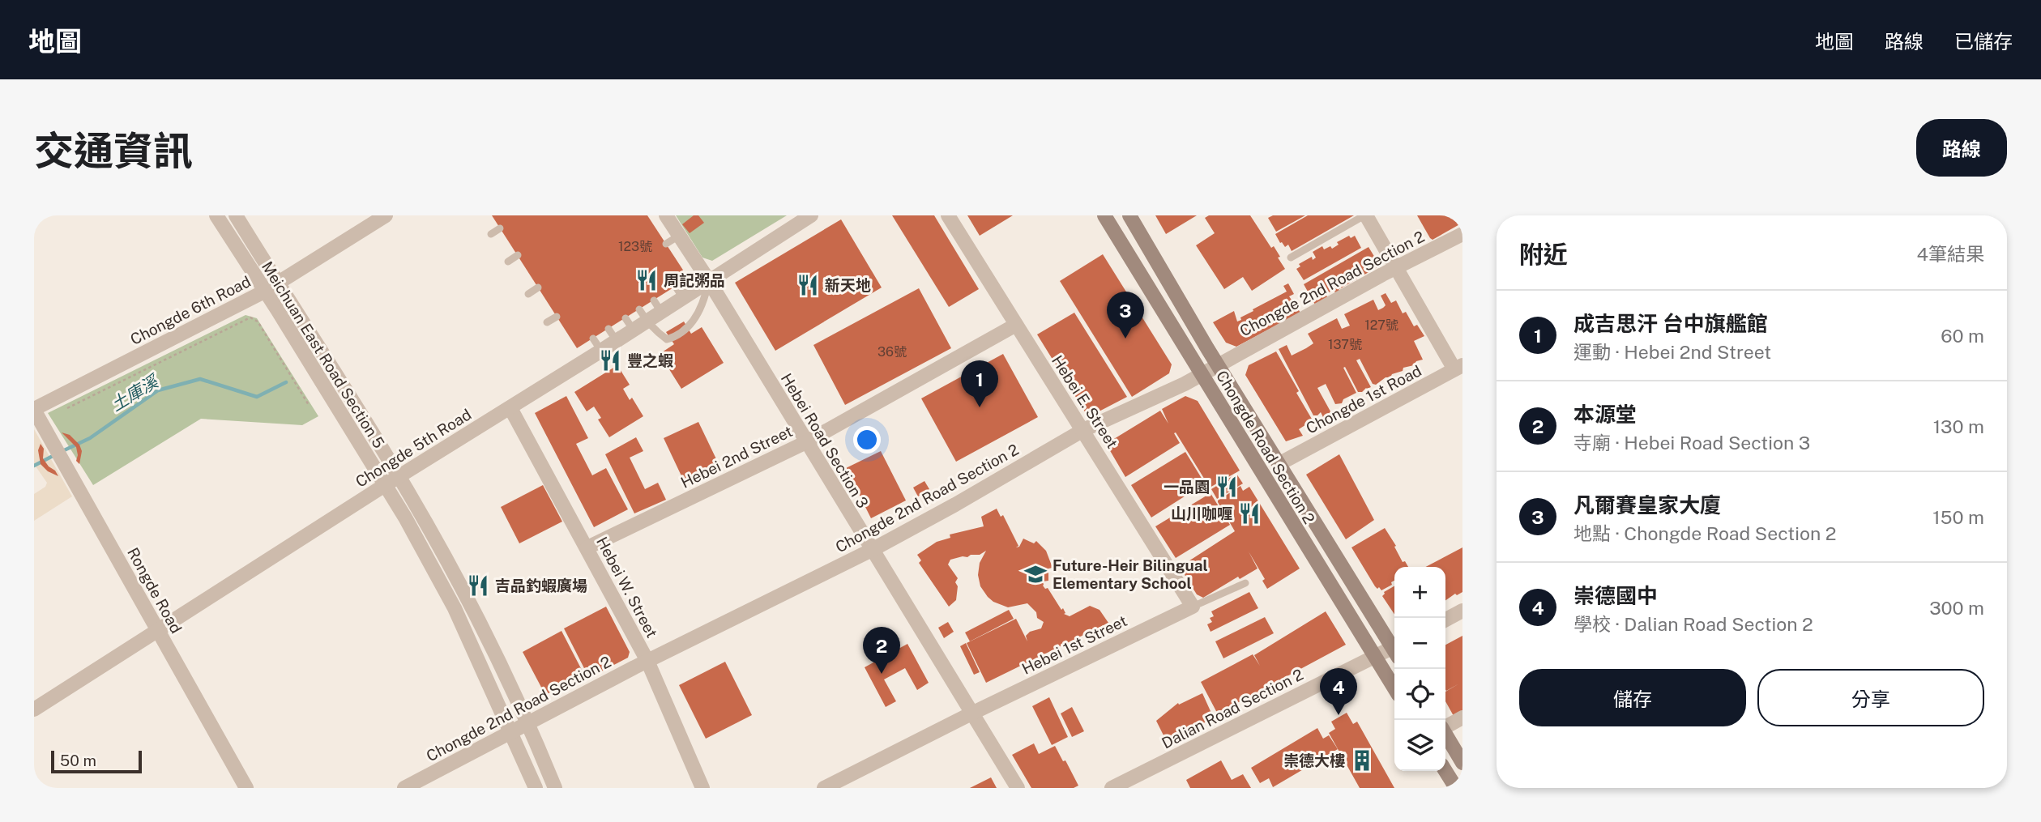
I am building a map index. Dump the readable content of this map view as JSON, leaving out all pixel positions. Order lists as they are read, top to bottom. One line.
{"streets":{"main road":["Chongde Road Section 2"],"street":["Chongde 2nd Road Section 2","Chongde 6th Road","Meichuan East Road Section 5","Chongde 1st Road","Hebei E. Street","Hebei Road Section 3","Chongde 5th Road","Hebei 2nd Street","Hebei W. Street","Rongde Road","Hebei 1st Street","Dalian Road Section 2"]},"crossings":[["Chongde 2nd Road Section 2","Meichuan East Road Section 5"],["Chongde 2nd Road Section 2","Hebei E. Street"],["Chongde 2nd Road Section 2","Hebei Road Section 3"],["Chongde 2nd Road Section 2","Chongde Road Section 2"],["Chongde 2nd Road Section 2","Hebei W. Street"],["Chongde 6th Road","Meichuan East Road Section 5"],["Chongde 6th Road","Rongde Road"],["Meichuan East Road Section 5","Chongde 5th Road"],["Chongde 1st Road","Chongde Road Section 2"],["Hebei E. Street","Hebei 2nd Street"],["Hebei E. Street","Hebei 1st Street"],["Hebei Road Section 3","Chongde 5th Road"],["Hebei Road Section 3","Hebei 2nd Street"],["Hebei Road Section 3","Hebei 1st Street"],["Chongde Road Section 2","Dalian Road Section 2"],["Chongde 5th Road","Hebei W. Street"],["Chongde 5th Road","Rongde Road"],["Hebei 2nd Street","Hebei W. Street"]],"water":["土庫溪"],"places":{"restaurant":["周記粥品","新天地","豐之蝦","一品園","山川咖喱","吉品釣蝦廣場"],"school or university":["Future-Heir Bilingual Elementary School"],"building":["崇德大樓"]},"house_numbers":["123號","127號","137號","36號"],"scale_bar":"50 m","page":{"header":"地圖","nav":["地圖","路線","已儲存"],"title":"交通資訊","buttons":["路線",["儲存","分享"]],"heading":["附近","4筆結果"],"list":[{"mark":"1","name":"成吉思汗 台中旗艦館","note":"運動 · Hebei 2nd Street","value":"60 m"},{"mark":"2","name":"本源堂","note":"寺廟 · Hebei Road Section 3","value":"130 m"},{"mark":"3","name":"凡爾賽皇家大廈","note":"地點 · Chongde Road Section 2","value":"150 m"},{"mark":"4","name":"崇德國中","note":"學校 · Dalian Road Section 2","value":"300 m"}],"pins":["3","1","2","4"],"map_buttons":["+","−"],"scale":"50 m"}}
